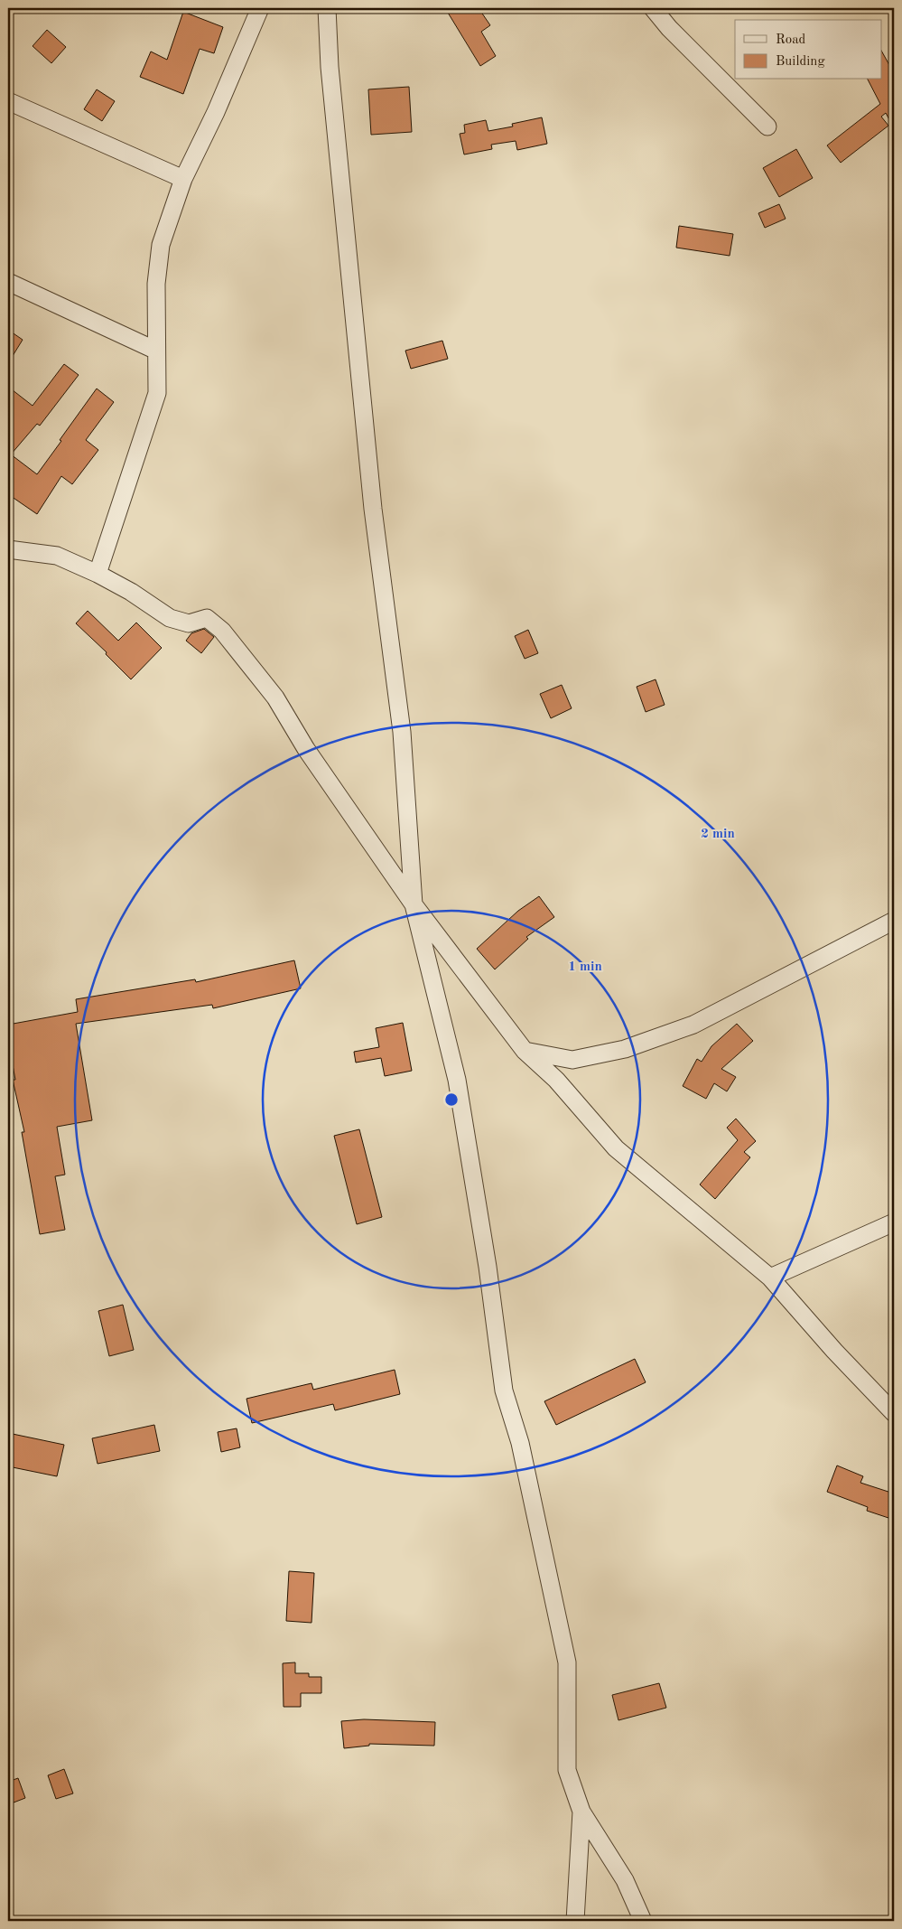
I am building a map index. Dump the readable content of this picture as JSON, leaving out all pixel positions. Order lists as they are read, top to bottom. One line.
{"legend":["Road","Building"],"rings":["2 min","1 min"]}
